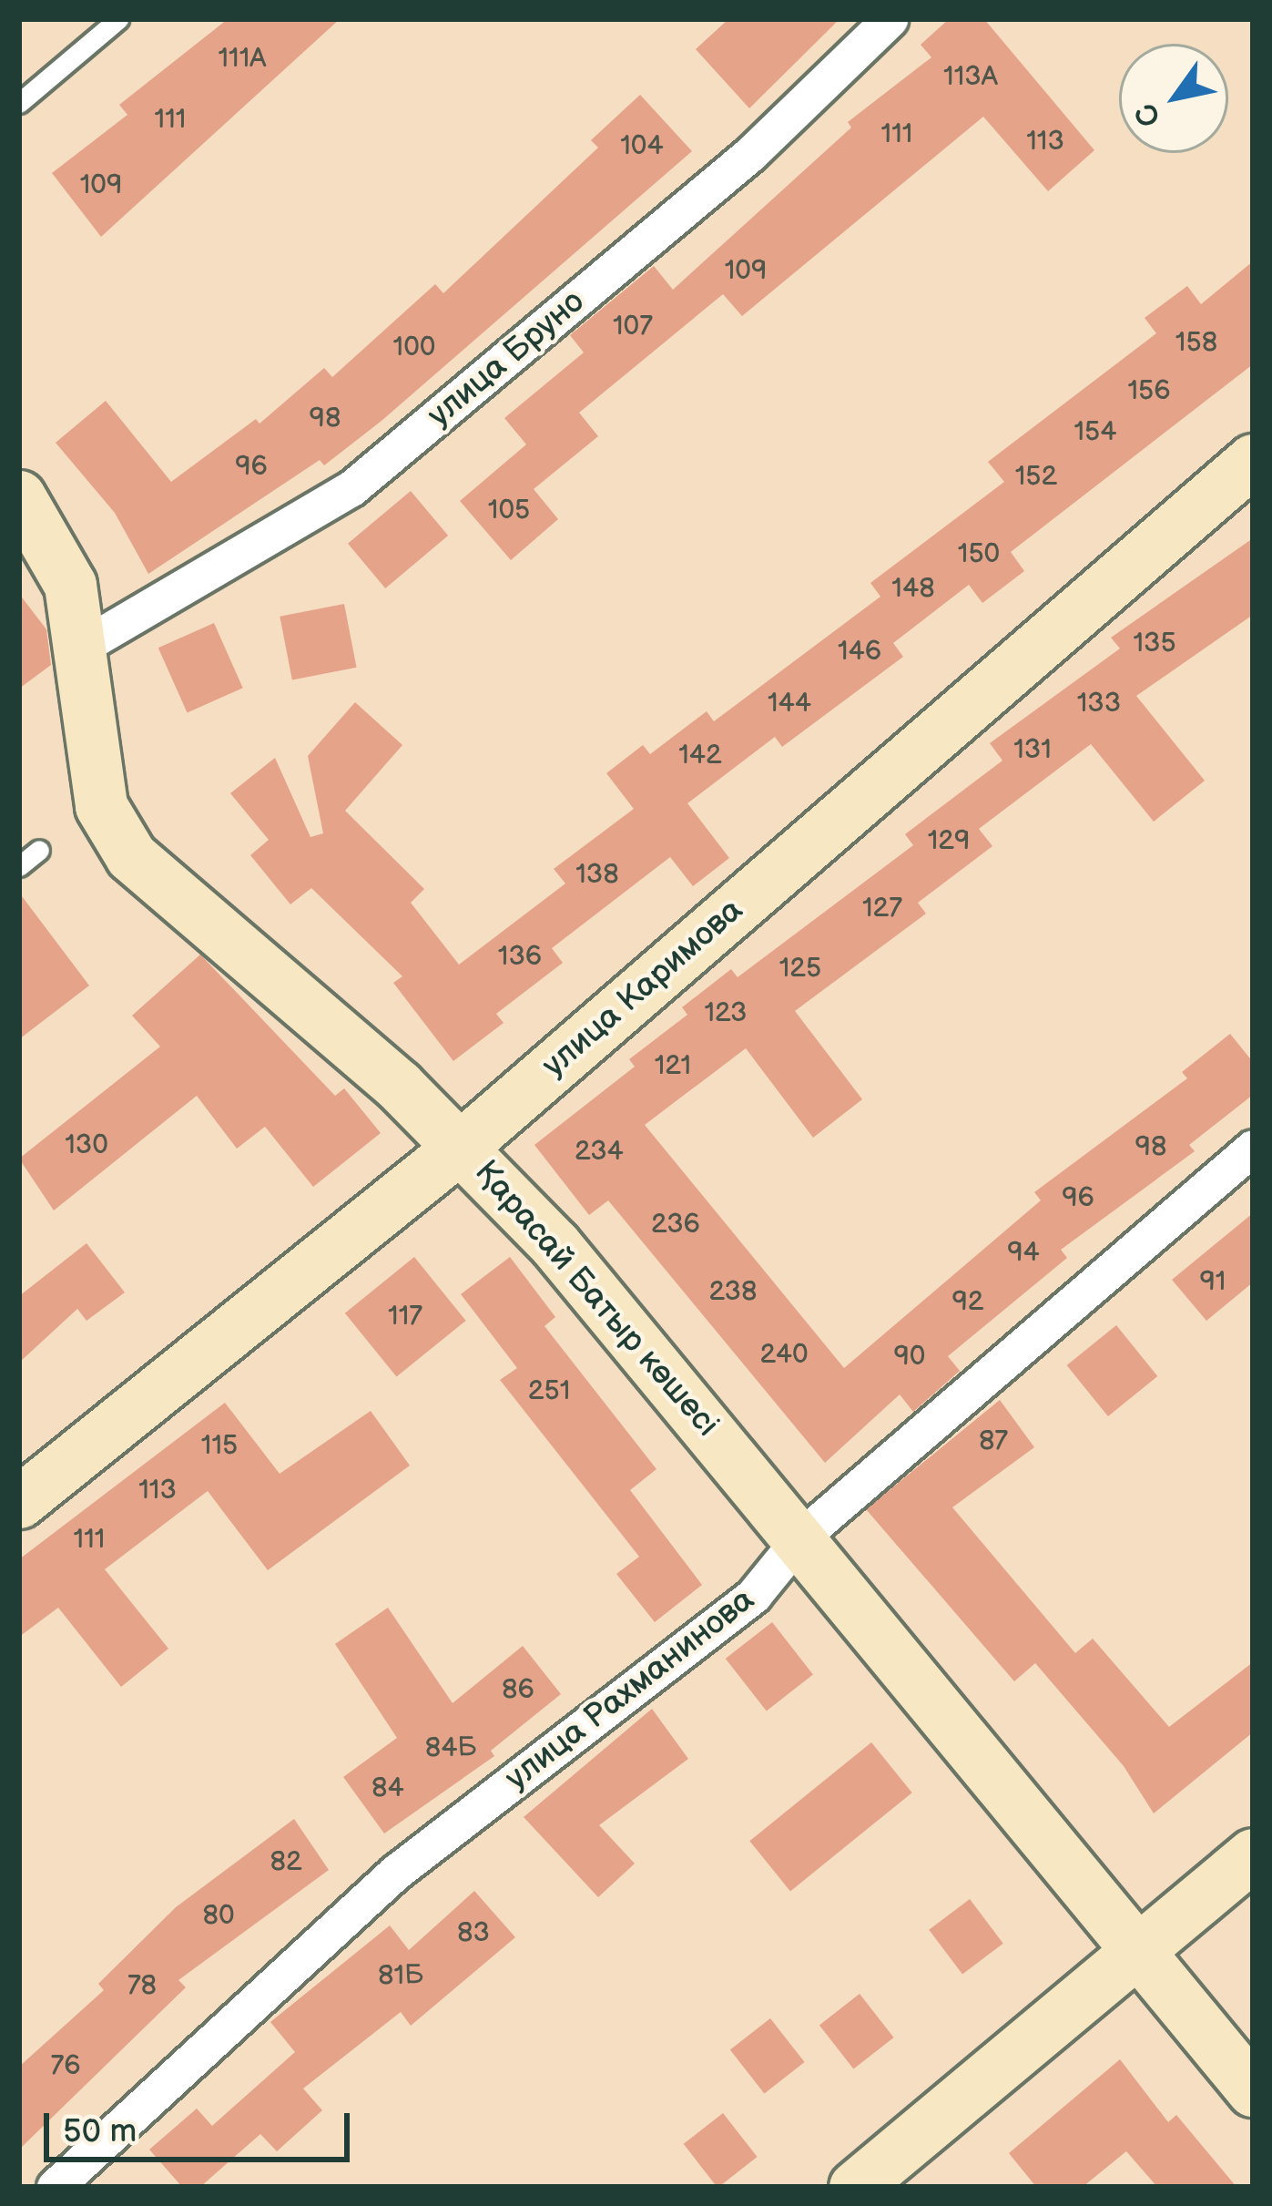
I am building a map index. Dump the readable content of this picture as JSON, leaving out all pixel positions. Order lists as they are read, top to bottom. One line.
{"streets":{"street":["улица Бруно","улица Каримова","Қарасай Батыр көшесі","улица Рахманинова"]},"crossings":[["улица Бруно","Қарасай Батыр көшесі"],["улица Каримова","Қарасай Батыр көшесі"],["Қарасай Батыр көшесі","улица Рахманинова"]],"house_numbers":["111А","113А","111","111","113","104","109","109","107","158","100","156","98","154","96","152","105","150","148","135","146","144","133","131","142","129","138","127","136","125","123","121","130","98","234","96","236","94","91","238","92","117","240","90","251","87","115","113","111","86","84Б","84","82","80","83","81Б","78","76"],"scale_bar":"50 m","north":"bottom left"}
